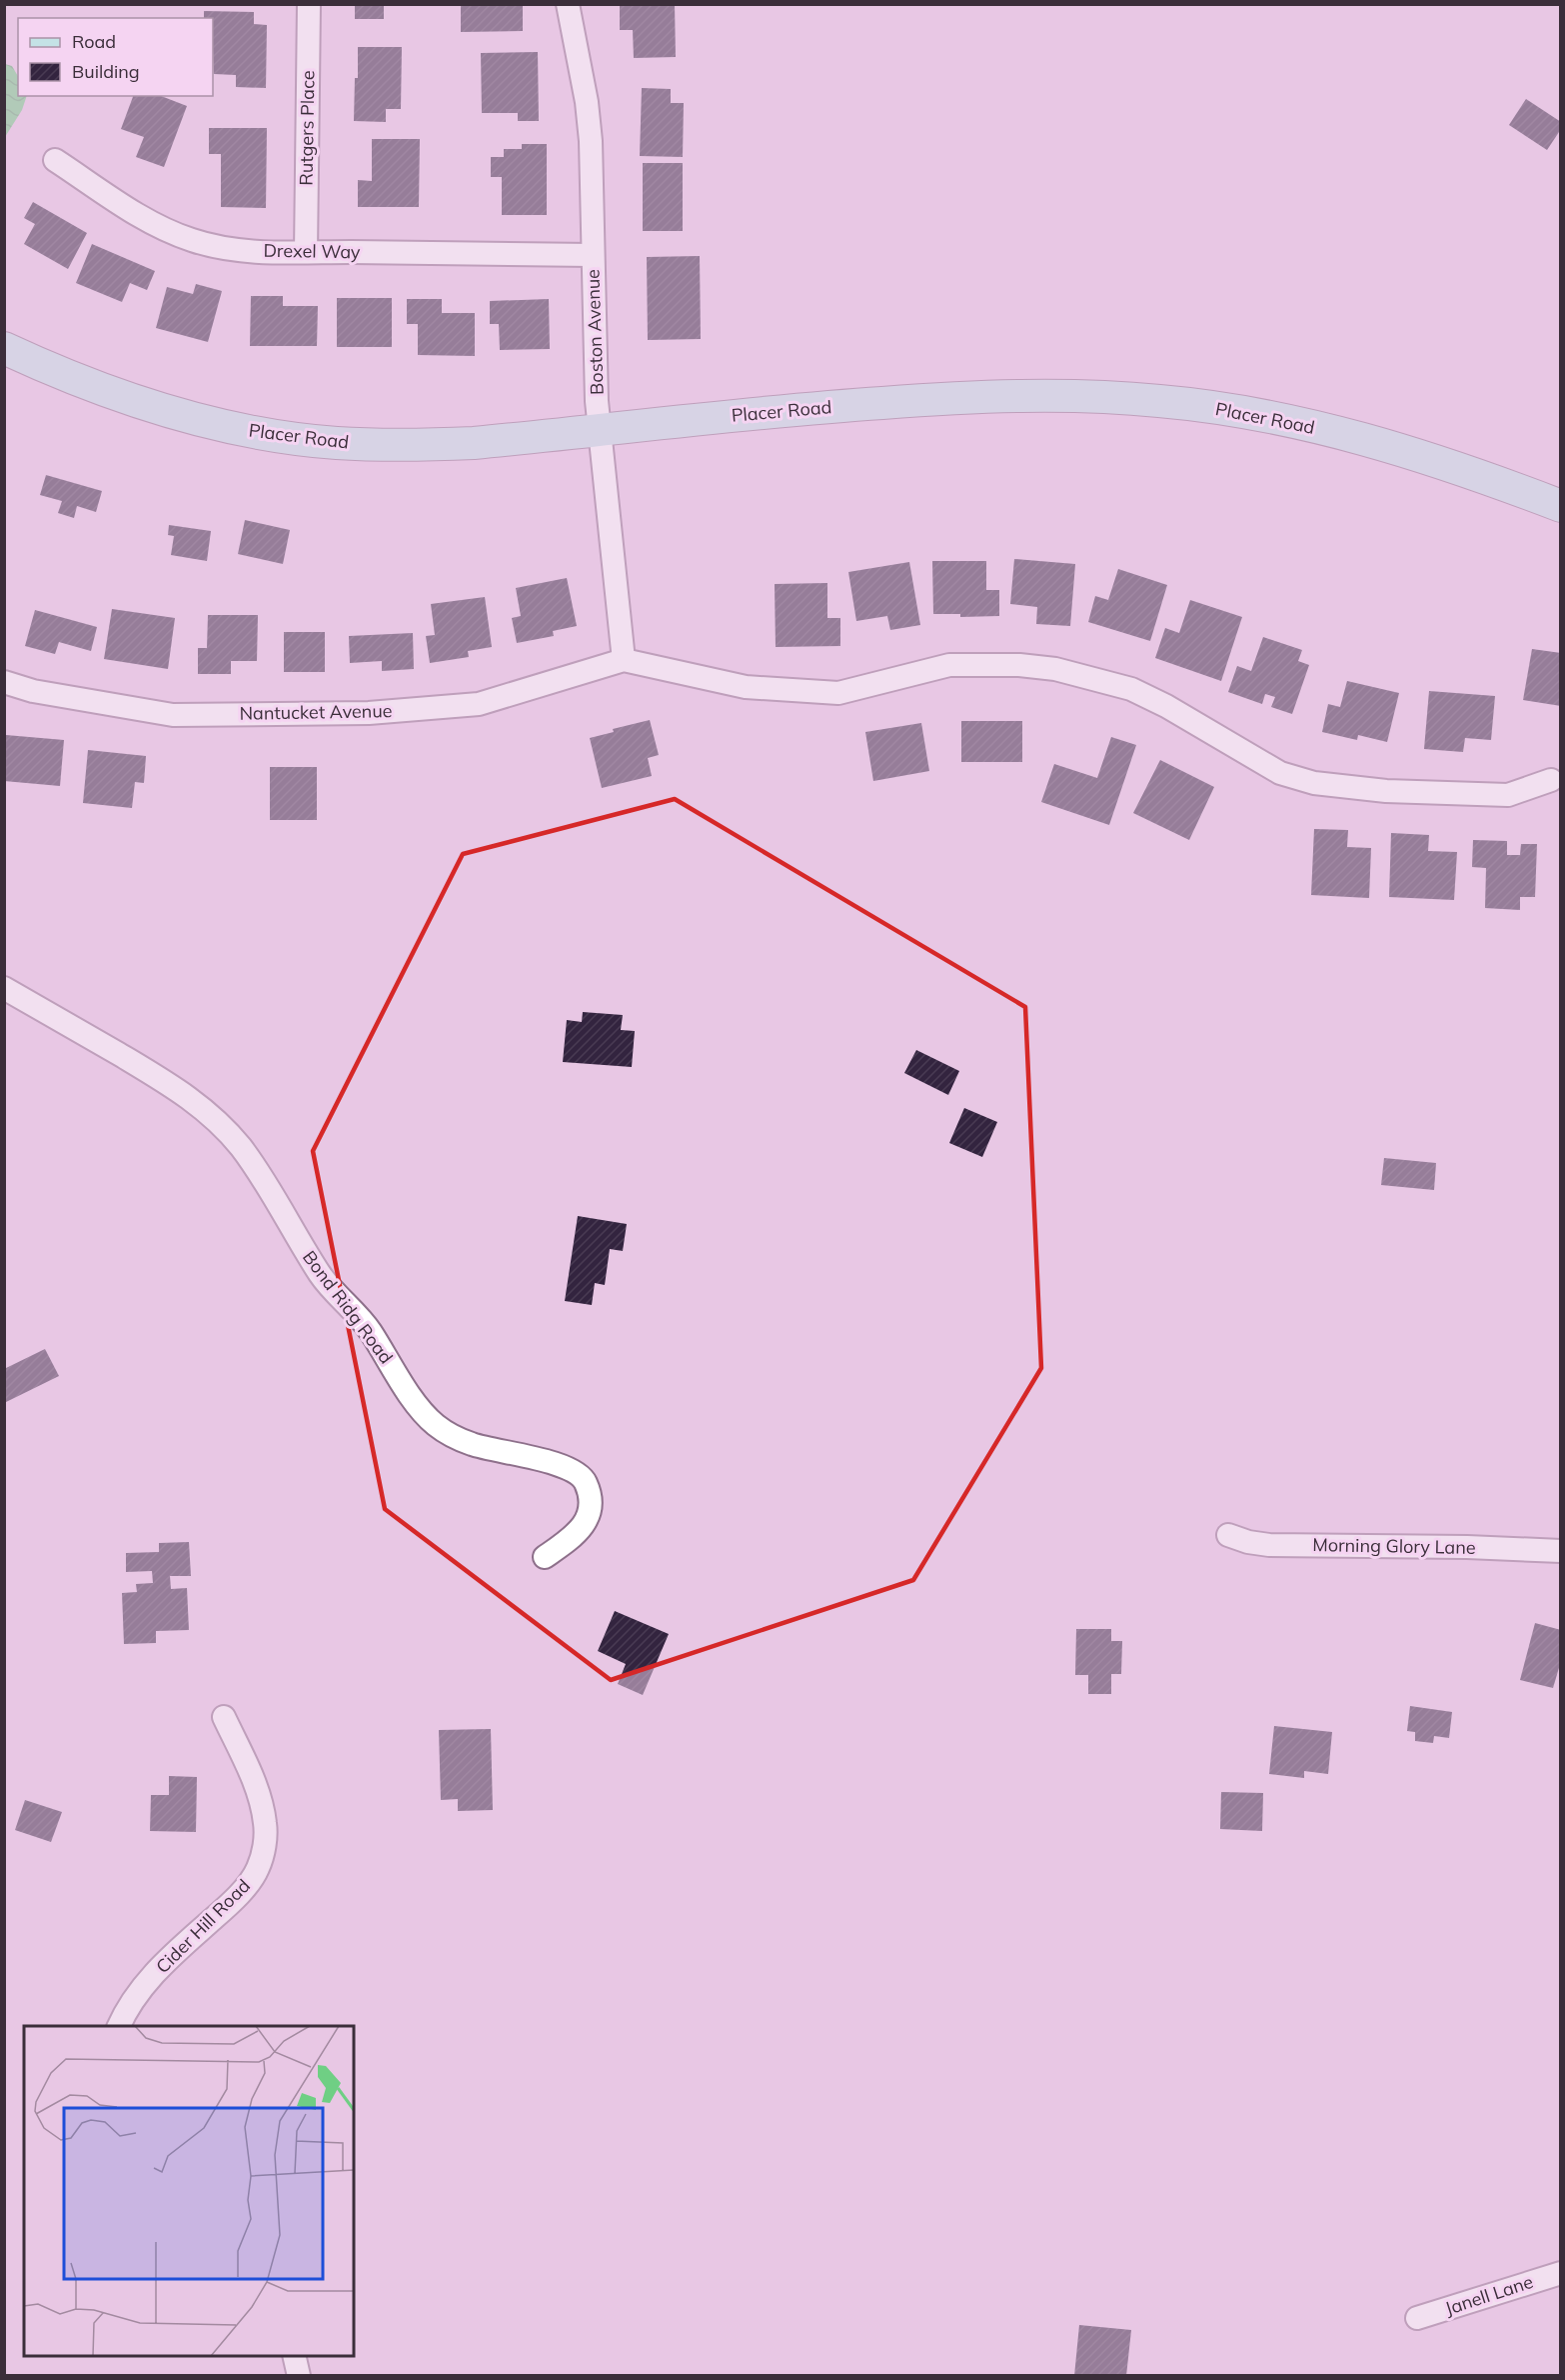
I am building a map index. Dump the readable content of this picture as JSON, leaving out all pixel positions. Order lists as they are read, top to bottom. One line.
{"streets":{"main road":["Placer Road"],"street":["Rutgers Place","Drexel Way","Boston Avenue","Nantucket Avenue","Bond Ridg Road","Morning Glory Lane","Cider Hill Road","Janell Lane"]},"crossings":[["Rutgers Place","Drexel Way"],["Drexel Way","Boston Avenue"],["Boston Avenue","Placer Road"],["Boston Avenue","Nantucket Avenue"]],"legend":["Road","Building"]}
